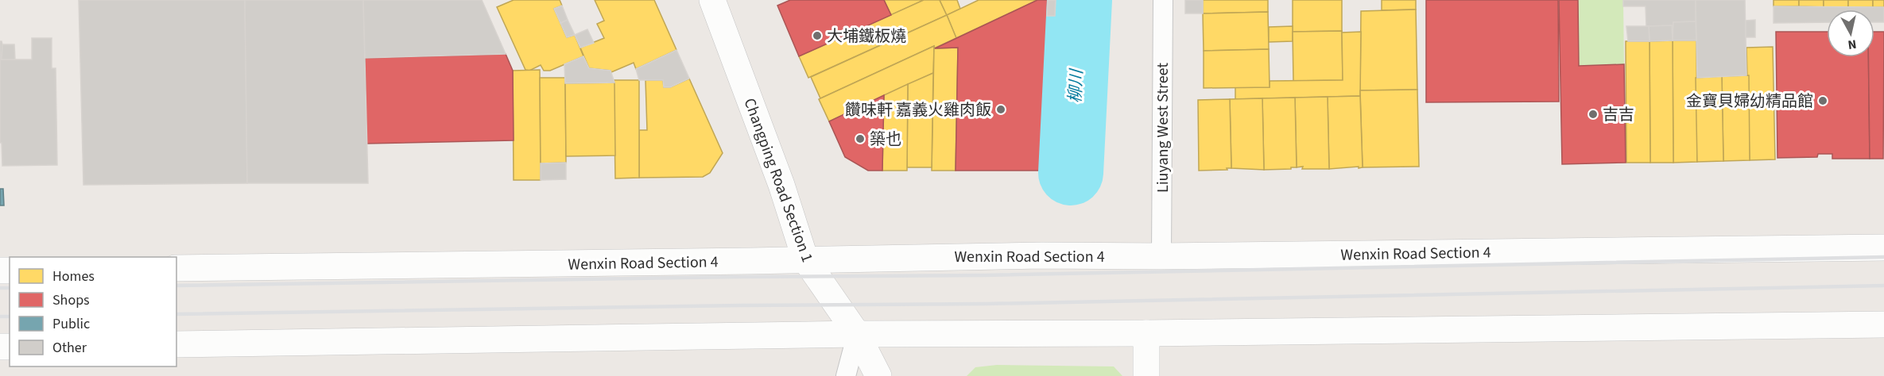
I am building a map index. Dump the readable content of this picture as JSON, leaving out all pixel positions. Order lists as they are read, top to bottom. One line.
{"streets":{"main road":["Changping Road Section 1","Wenxin Road Section 4"],"lane":["Liuyang West Street"]},"crossings":[["Liuyang West Street","Wenxin Road Section 4"],["Changping Road Section 1","Wenxin Road Section 4"]],"water":["柳川"],"places":["大埔鐵板燒","金寶貝婦幼精品館","饡味軒 嘉義火雞肉飯","吉吉","築也"],"legend":["Homes","Shops","Public","Other"],"north":"bottom"}
